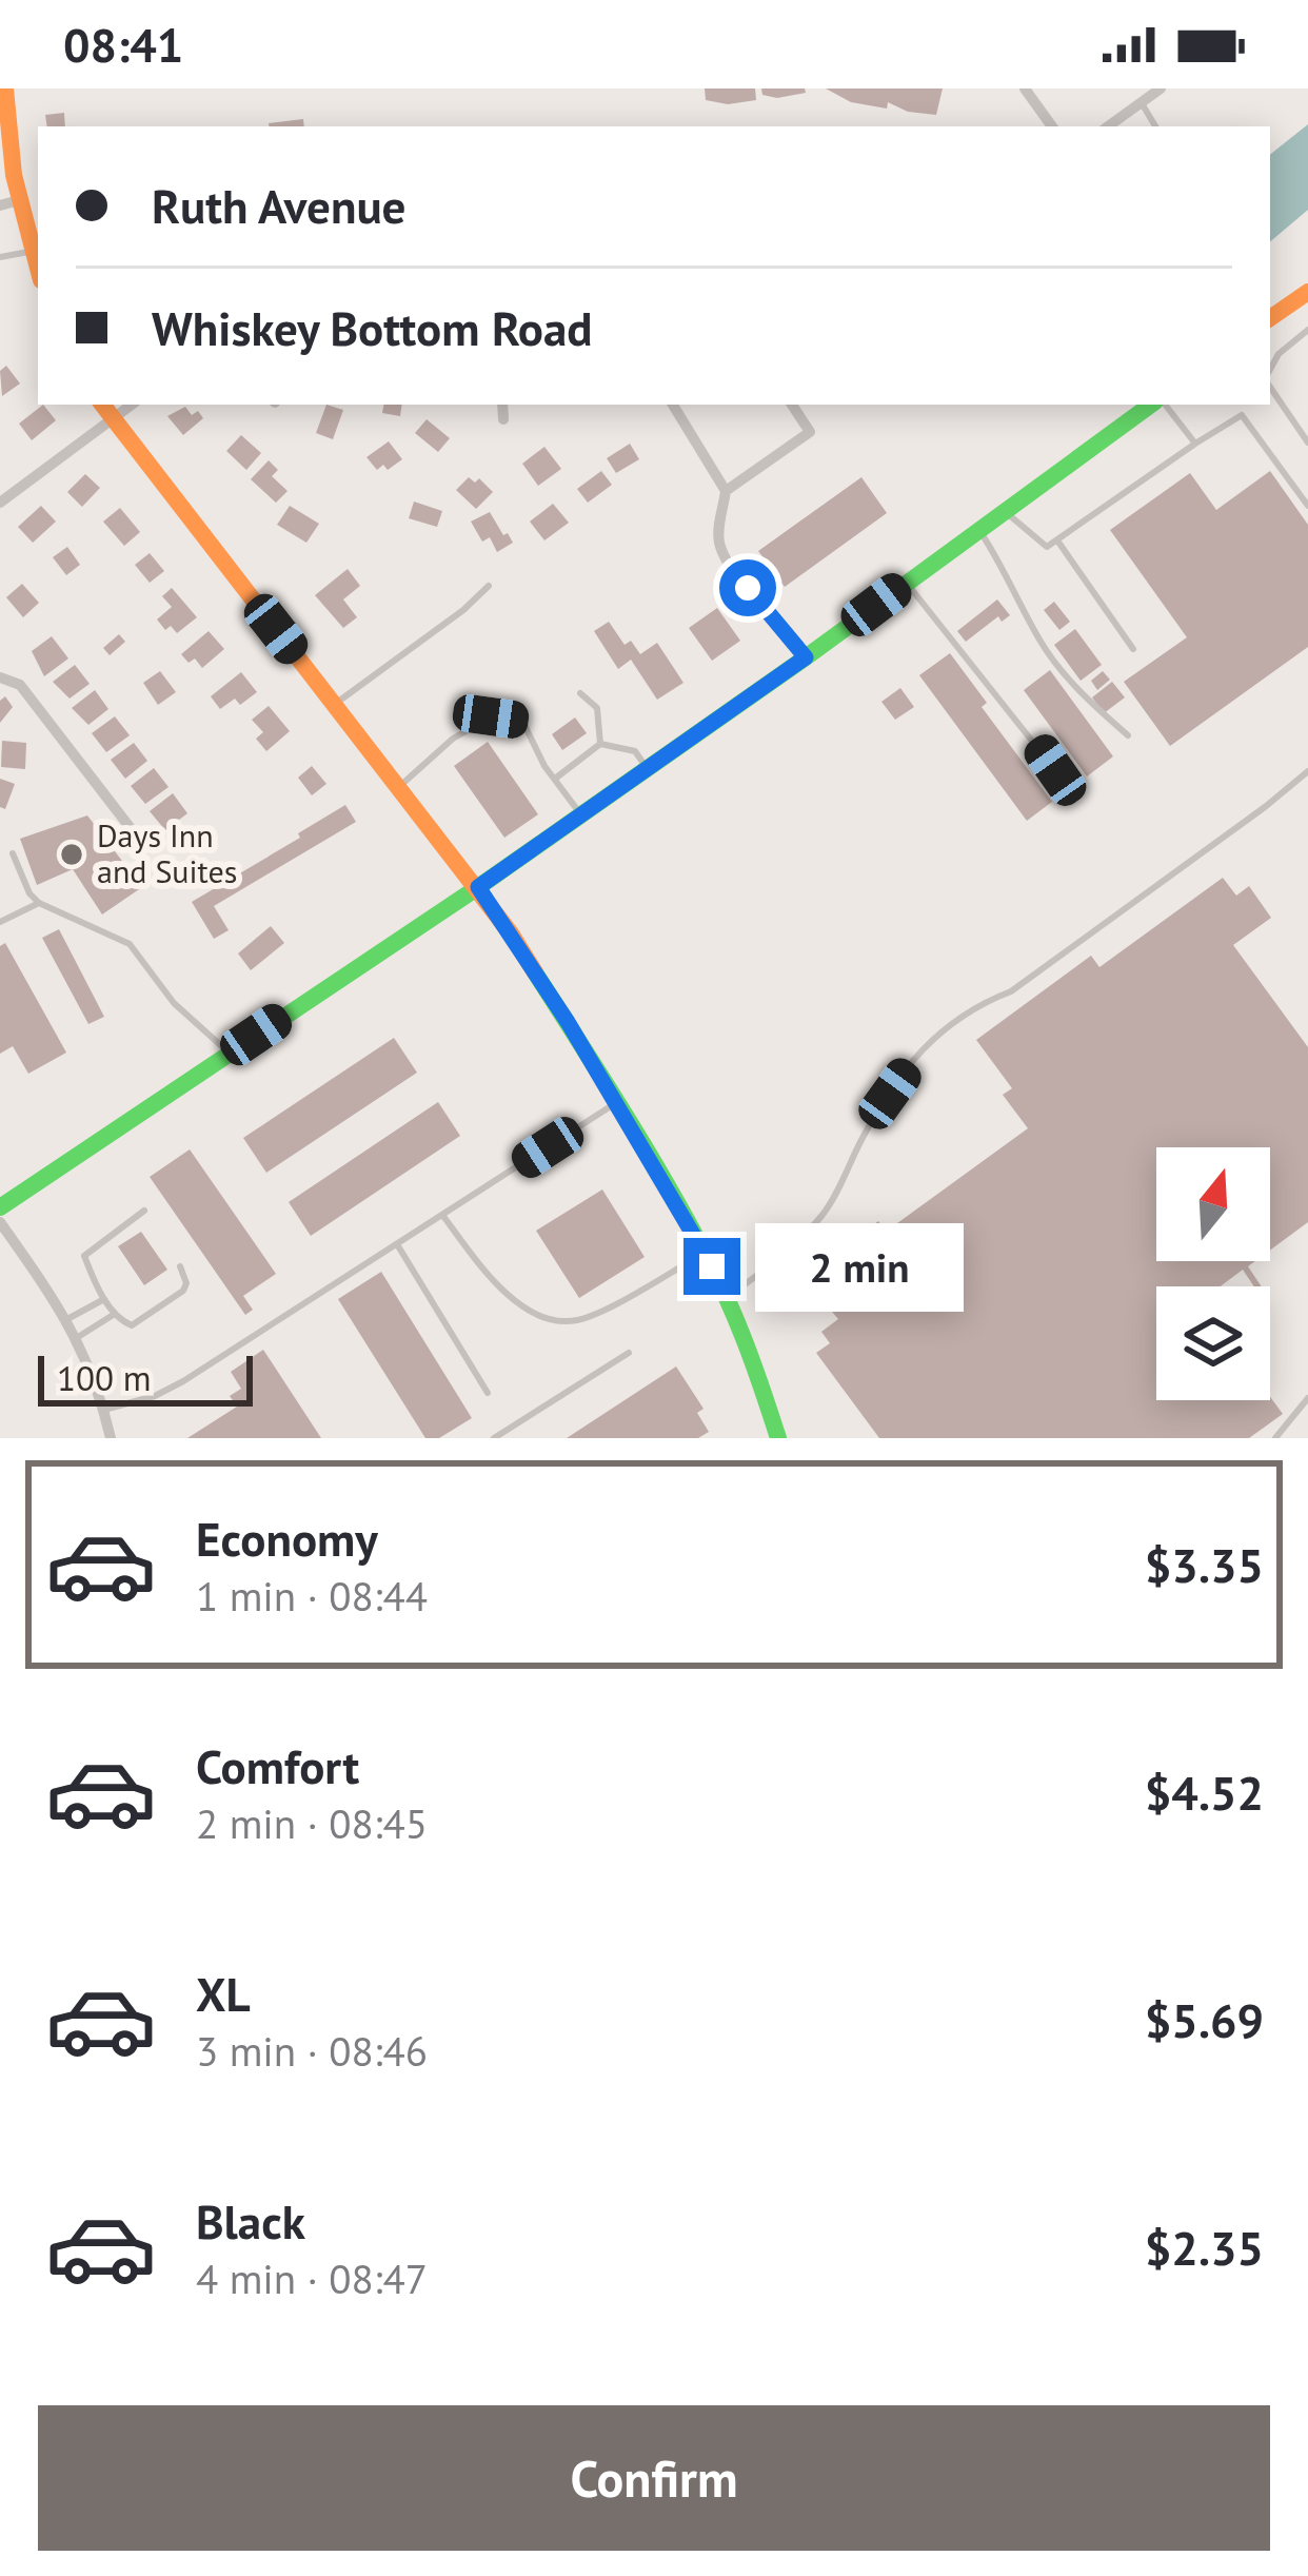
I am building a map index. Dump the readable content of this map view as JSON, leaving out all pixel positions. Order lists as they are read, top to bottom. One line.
{"places":["Days Inn and Suites"],"scale_bar":"100 m","north":"top","page":{"status":"08:41","banner":["Ruth Avenue","Whiskey Bottom Road"],"bubble":"2 min","scale":"100 m","list":[{"name":"Economy","note":"1 min · 08:44","value":"$3.35"},{"name":"Comfort","note":"2 min · 08:45","value":"$4.52"},{"name":"XL","note":"3 min · 08:46","value":"$5.69"},{"name":"Black","note":"4 min · 08:47","value":"$2.35"}],"buttons":"Confirm"}}
